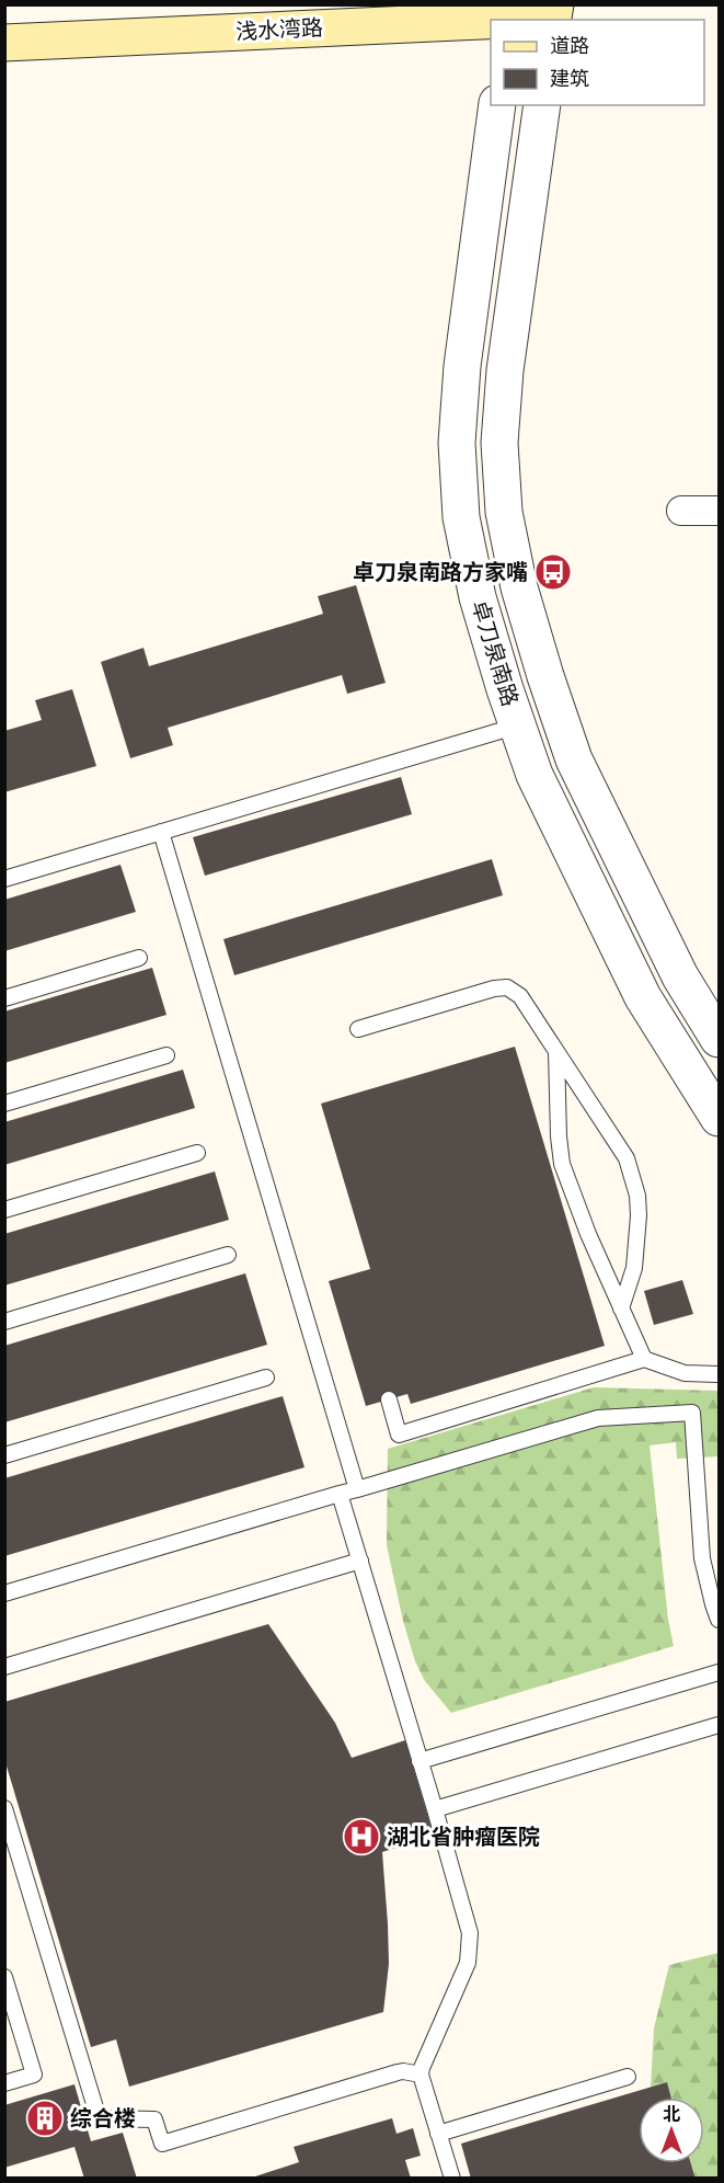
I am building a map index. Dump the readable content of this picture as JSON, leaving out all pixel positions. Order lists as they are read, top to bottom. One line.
{"streets":{"main road":["浅水湾路"],"street":["卓刀泉南路"]},"places":{"bus stop":["卓刀泉南路方家嘴"],"hospital":["湖北省肿瘤医院"],"building":["综合楼"]},"legend":["道路","建筑"],"north":"top"}
